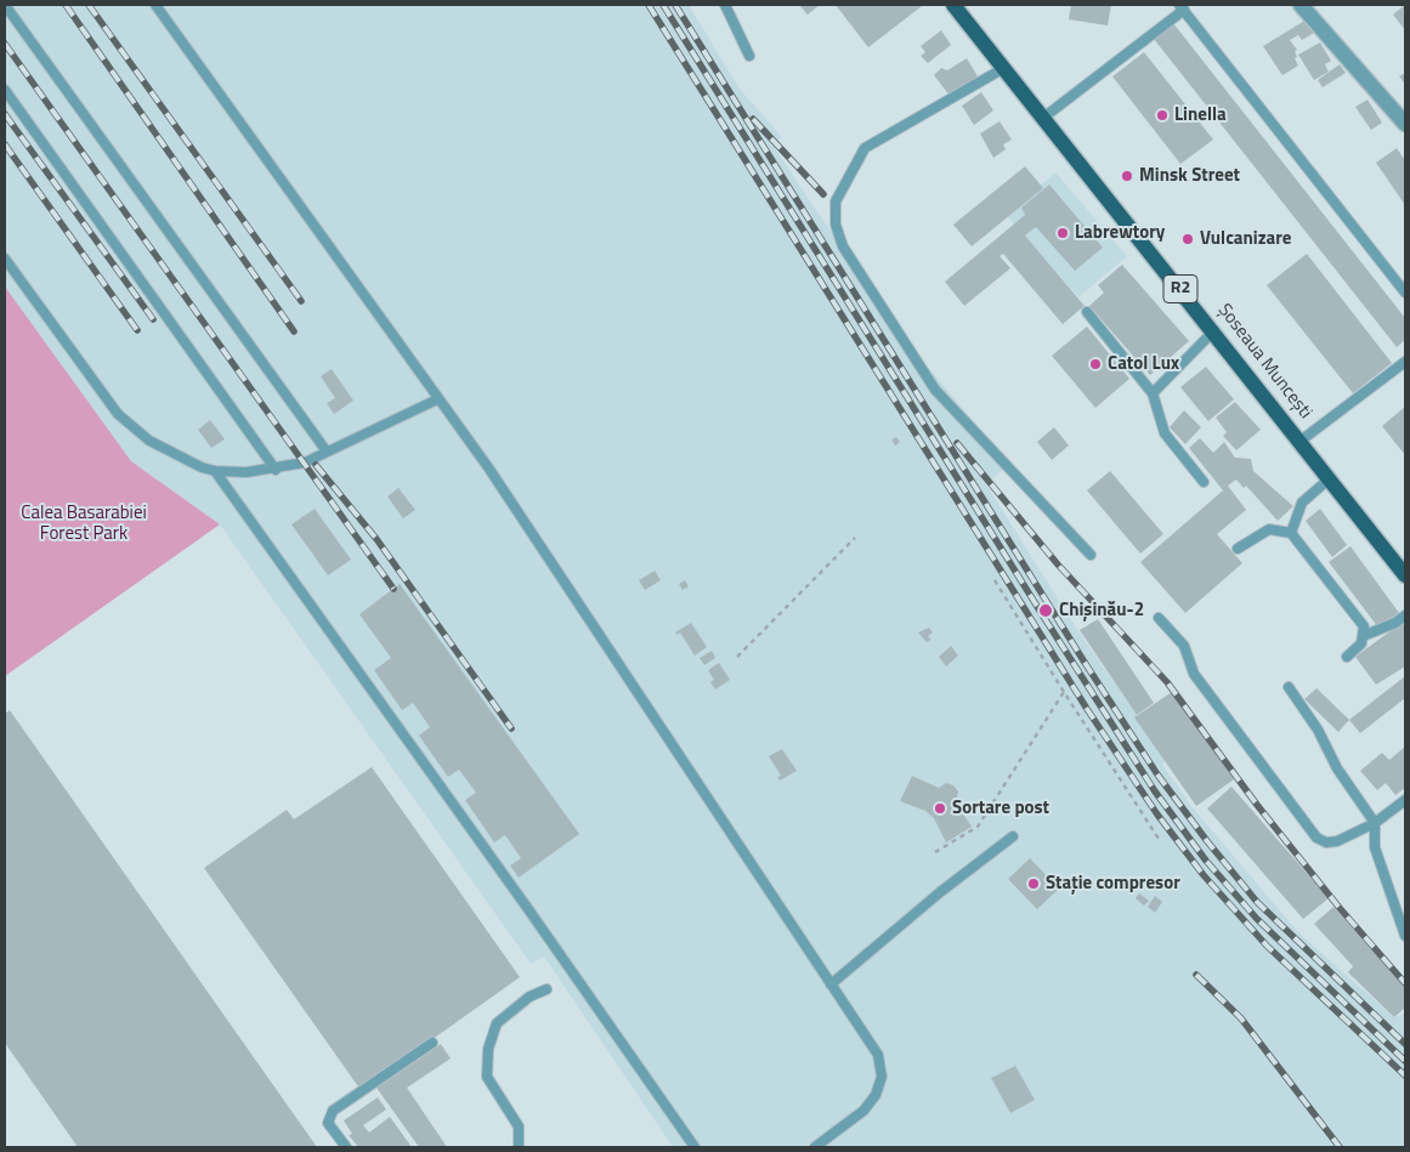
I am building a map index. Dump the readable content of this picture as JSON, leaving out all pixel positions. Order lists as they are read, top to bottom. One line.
{"streets":{"main road":["R2","Șoseaua Muncești"]},"parks":["Calea Basarabiei Forest Park"],"places":["Linella","Minsk Street","Labrewtory","Vulcanizare","Catol Lux","Chișinău-2","Sortare post","Stație compresor"]}
